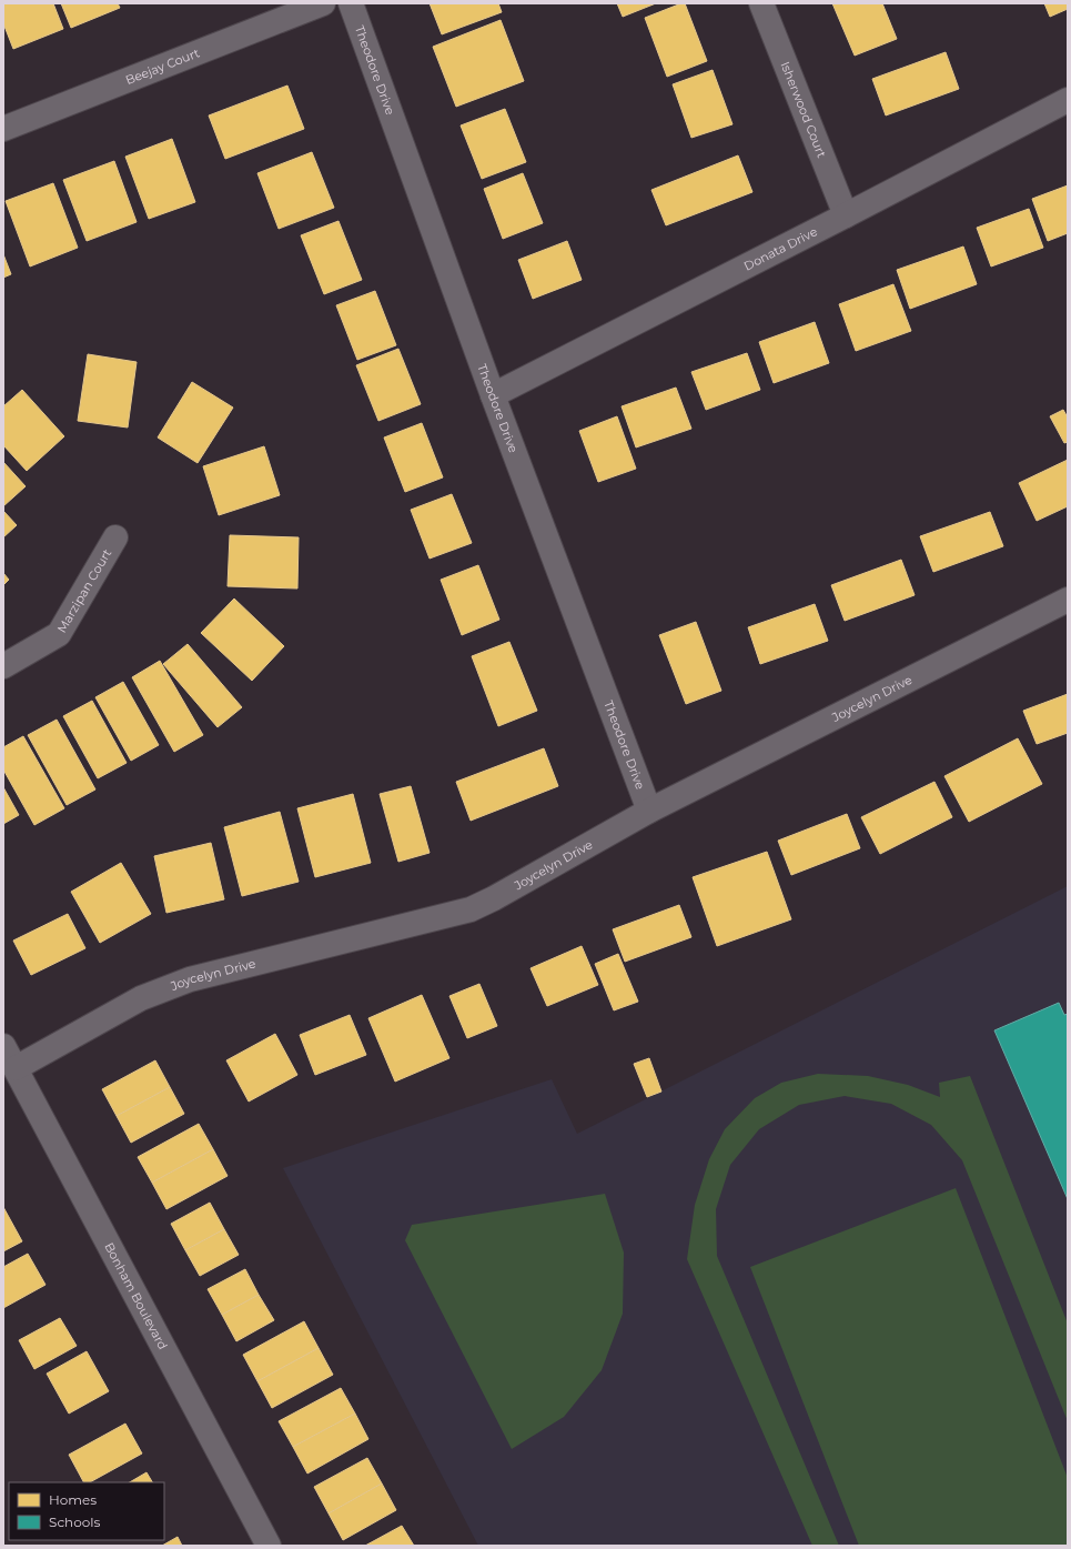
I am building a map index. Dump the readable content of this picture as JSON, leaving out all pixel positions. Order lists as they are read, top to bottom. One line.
{"streets":{"street":["Beejay Court","Theodore Drive","Isherwood Court","Donata Drive","Marzipan Court","Joycelyn Drive","Bonham Boulevard"]},"crossings":[["Theodore Drive","Donata Drive"],["Theodore Drive","Joycelyn Drive"],["Isherwood Court","Donata Drive"],["Joycelyn Drive","Bonham Boulevard"]],"legend":["Homes","Schools"]}
